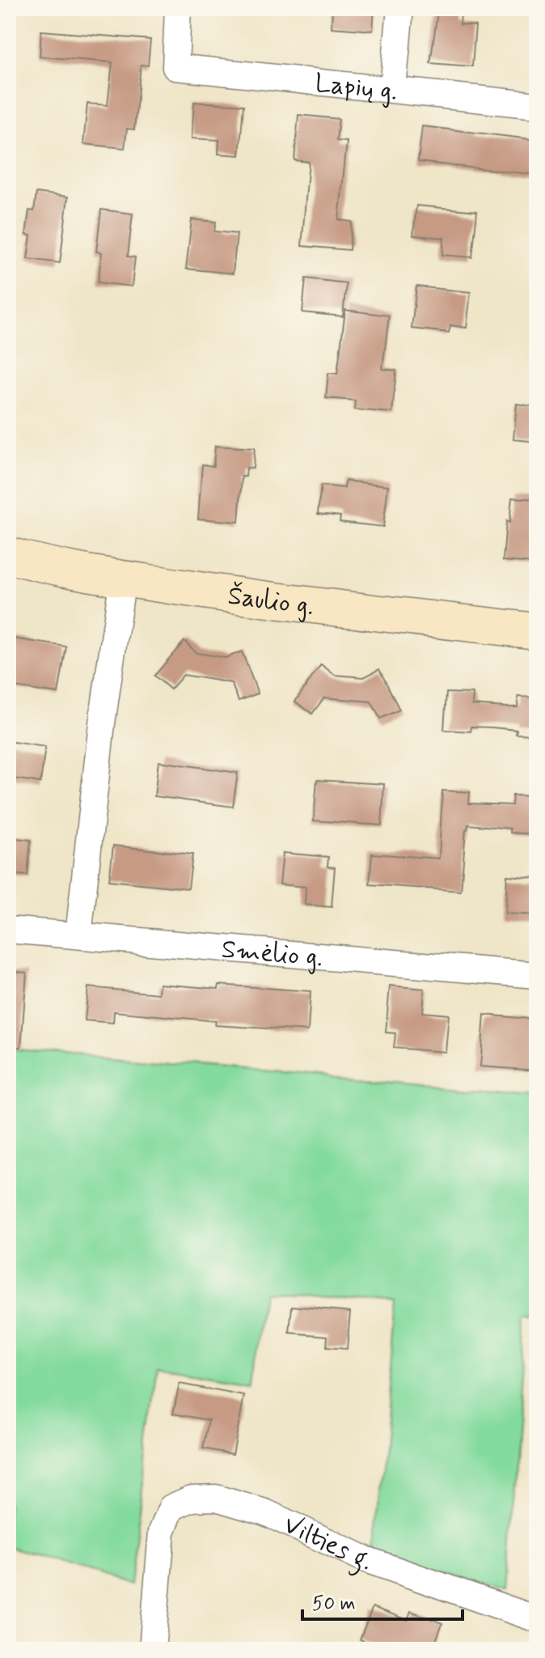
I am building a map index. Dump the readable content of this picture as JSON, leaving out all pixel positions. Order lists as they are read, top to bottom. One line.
{"streets":{"street":["Lapių g.","Šaulio g.","Smėlio g.","Vilties g."]},"scale_bar":"50 m"}
